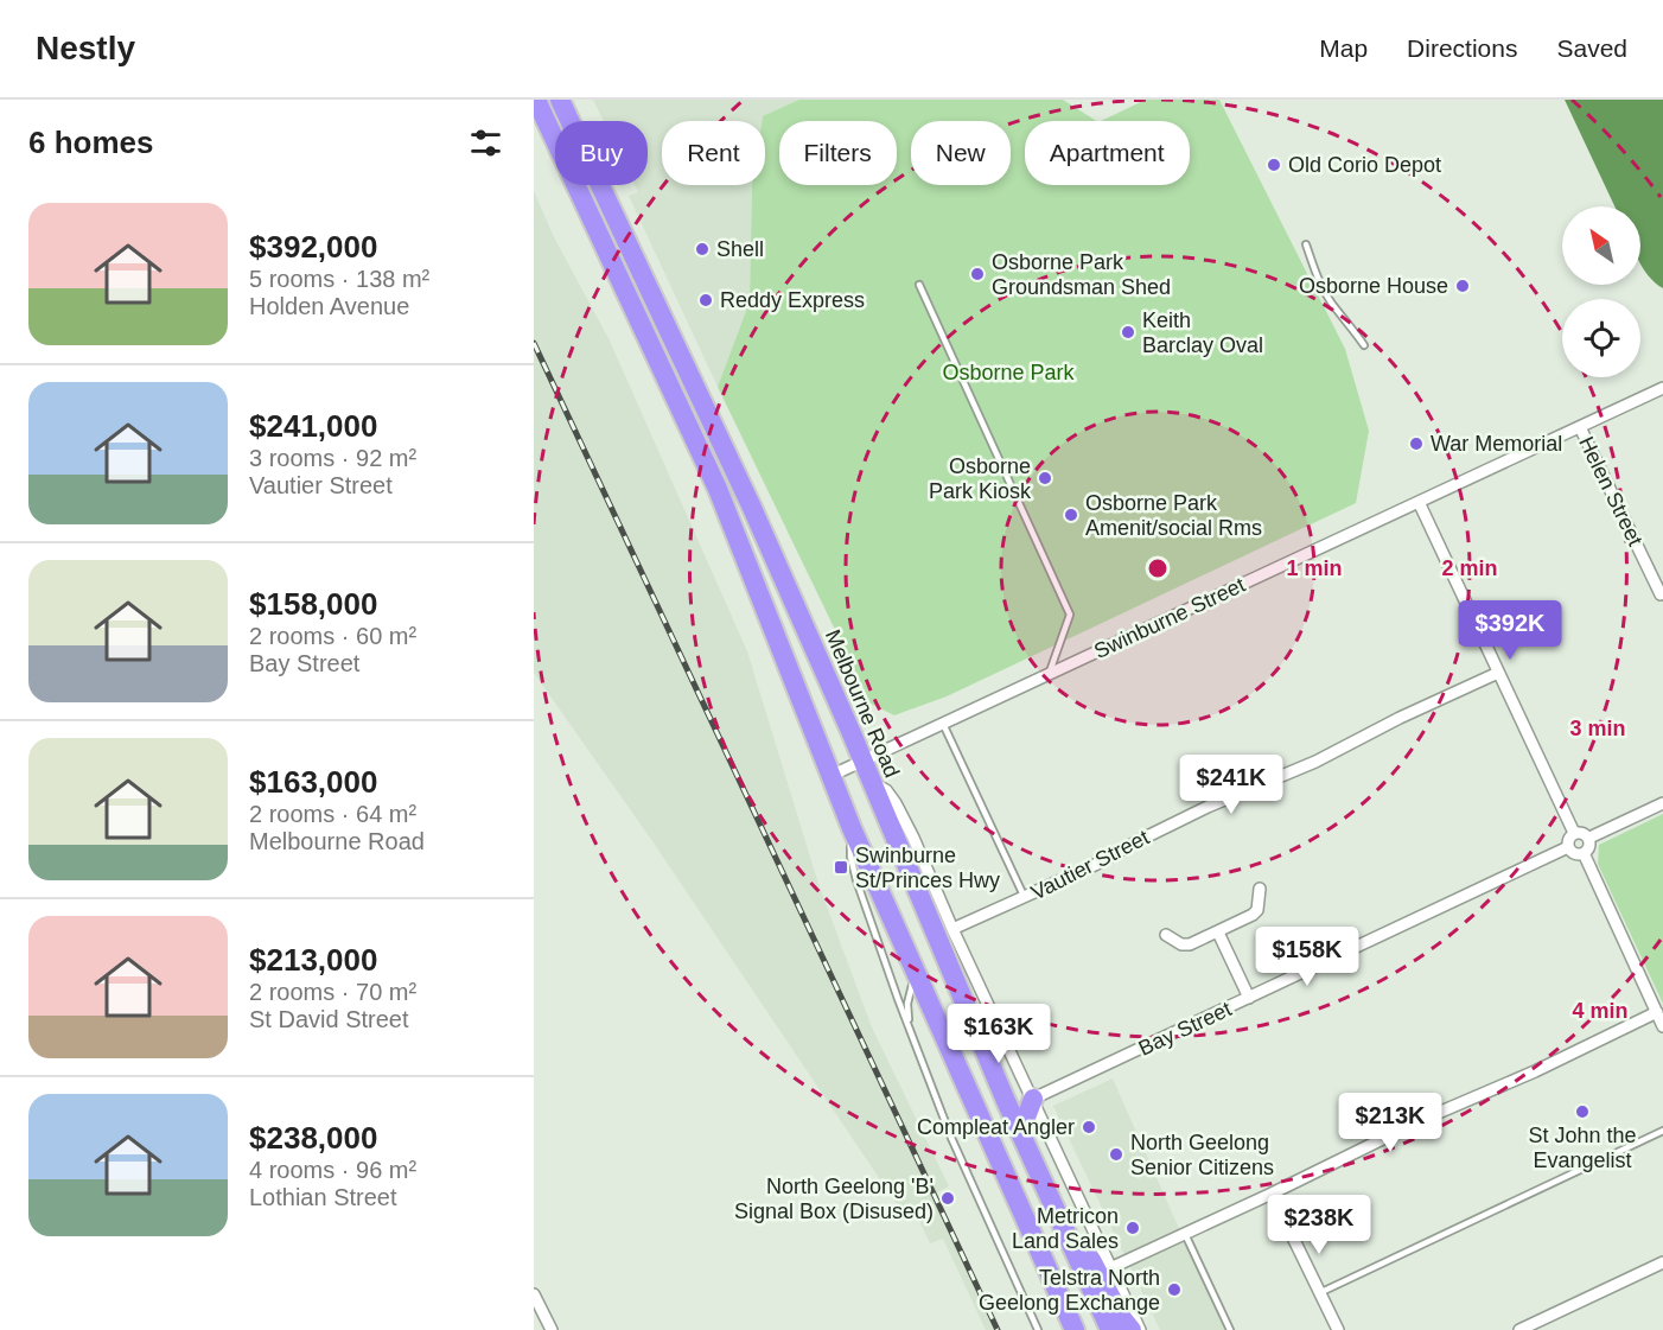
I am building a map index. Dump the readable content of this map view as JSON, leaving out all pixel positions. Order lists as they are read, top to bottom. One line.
{"streets":{"highway":["Melbourne Road"],"street":["Helen Street","Swinburne Street","Vautier Street","Bay Street"]},"crossings":[["Helen Street","Swinburne Street"],["Swinburne Street","Melbourne Road"]],"parks":["Osborne Park"],"places":{"other":["Old Corio Depot","Shell","Osborne Park Groundsman Shed","Osborne House","Reddy Express","Keith Barclay Oval","War Memorial","Osborne Park Kiosk","Osborne Park Amenit/social Rms","St John the Evangelist","Compleat Angler","North Geelong Senior Citizens","North Geelong 'B' Signal Box (Disused)","Metricon Land Sales","Telstra North Geelong Exchange"],"transit":["Swinburne St/Princes Hwy"]},"north":"top left","page":{"header":"Nestly","nav":["Map","Directions","Saved"],"heading":"6 homes","chip":["Buy","Rent","Filters","New","Apartment"],"list":[{"name":"$392,000","note":"5 rooms · 138 m² · Holden Avenue"},{"name":"$241,000","note":"3 rooms · 92 m² · Vautier Street"},{"name":"$158,000","note":"2 rooms · 60 m² · Bay Street"},{"name":"$163,000","note":"2 rooms · 64 m² · Melbourne Road"},{"name":"$213,000","note":"2 rooms · 70 m² · St David Street"},{"name":"$238,000","note":"4 rooms · 96 m² · Lothian Street"}],"price":["$392K","$241K","$158K","$163K","$213K","$238K"]},"rings":["1 min","2 min","3 min","4 min"]}
